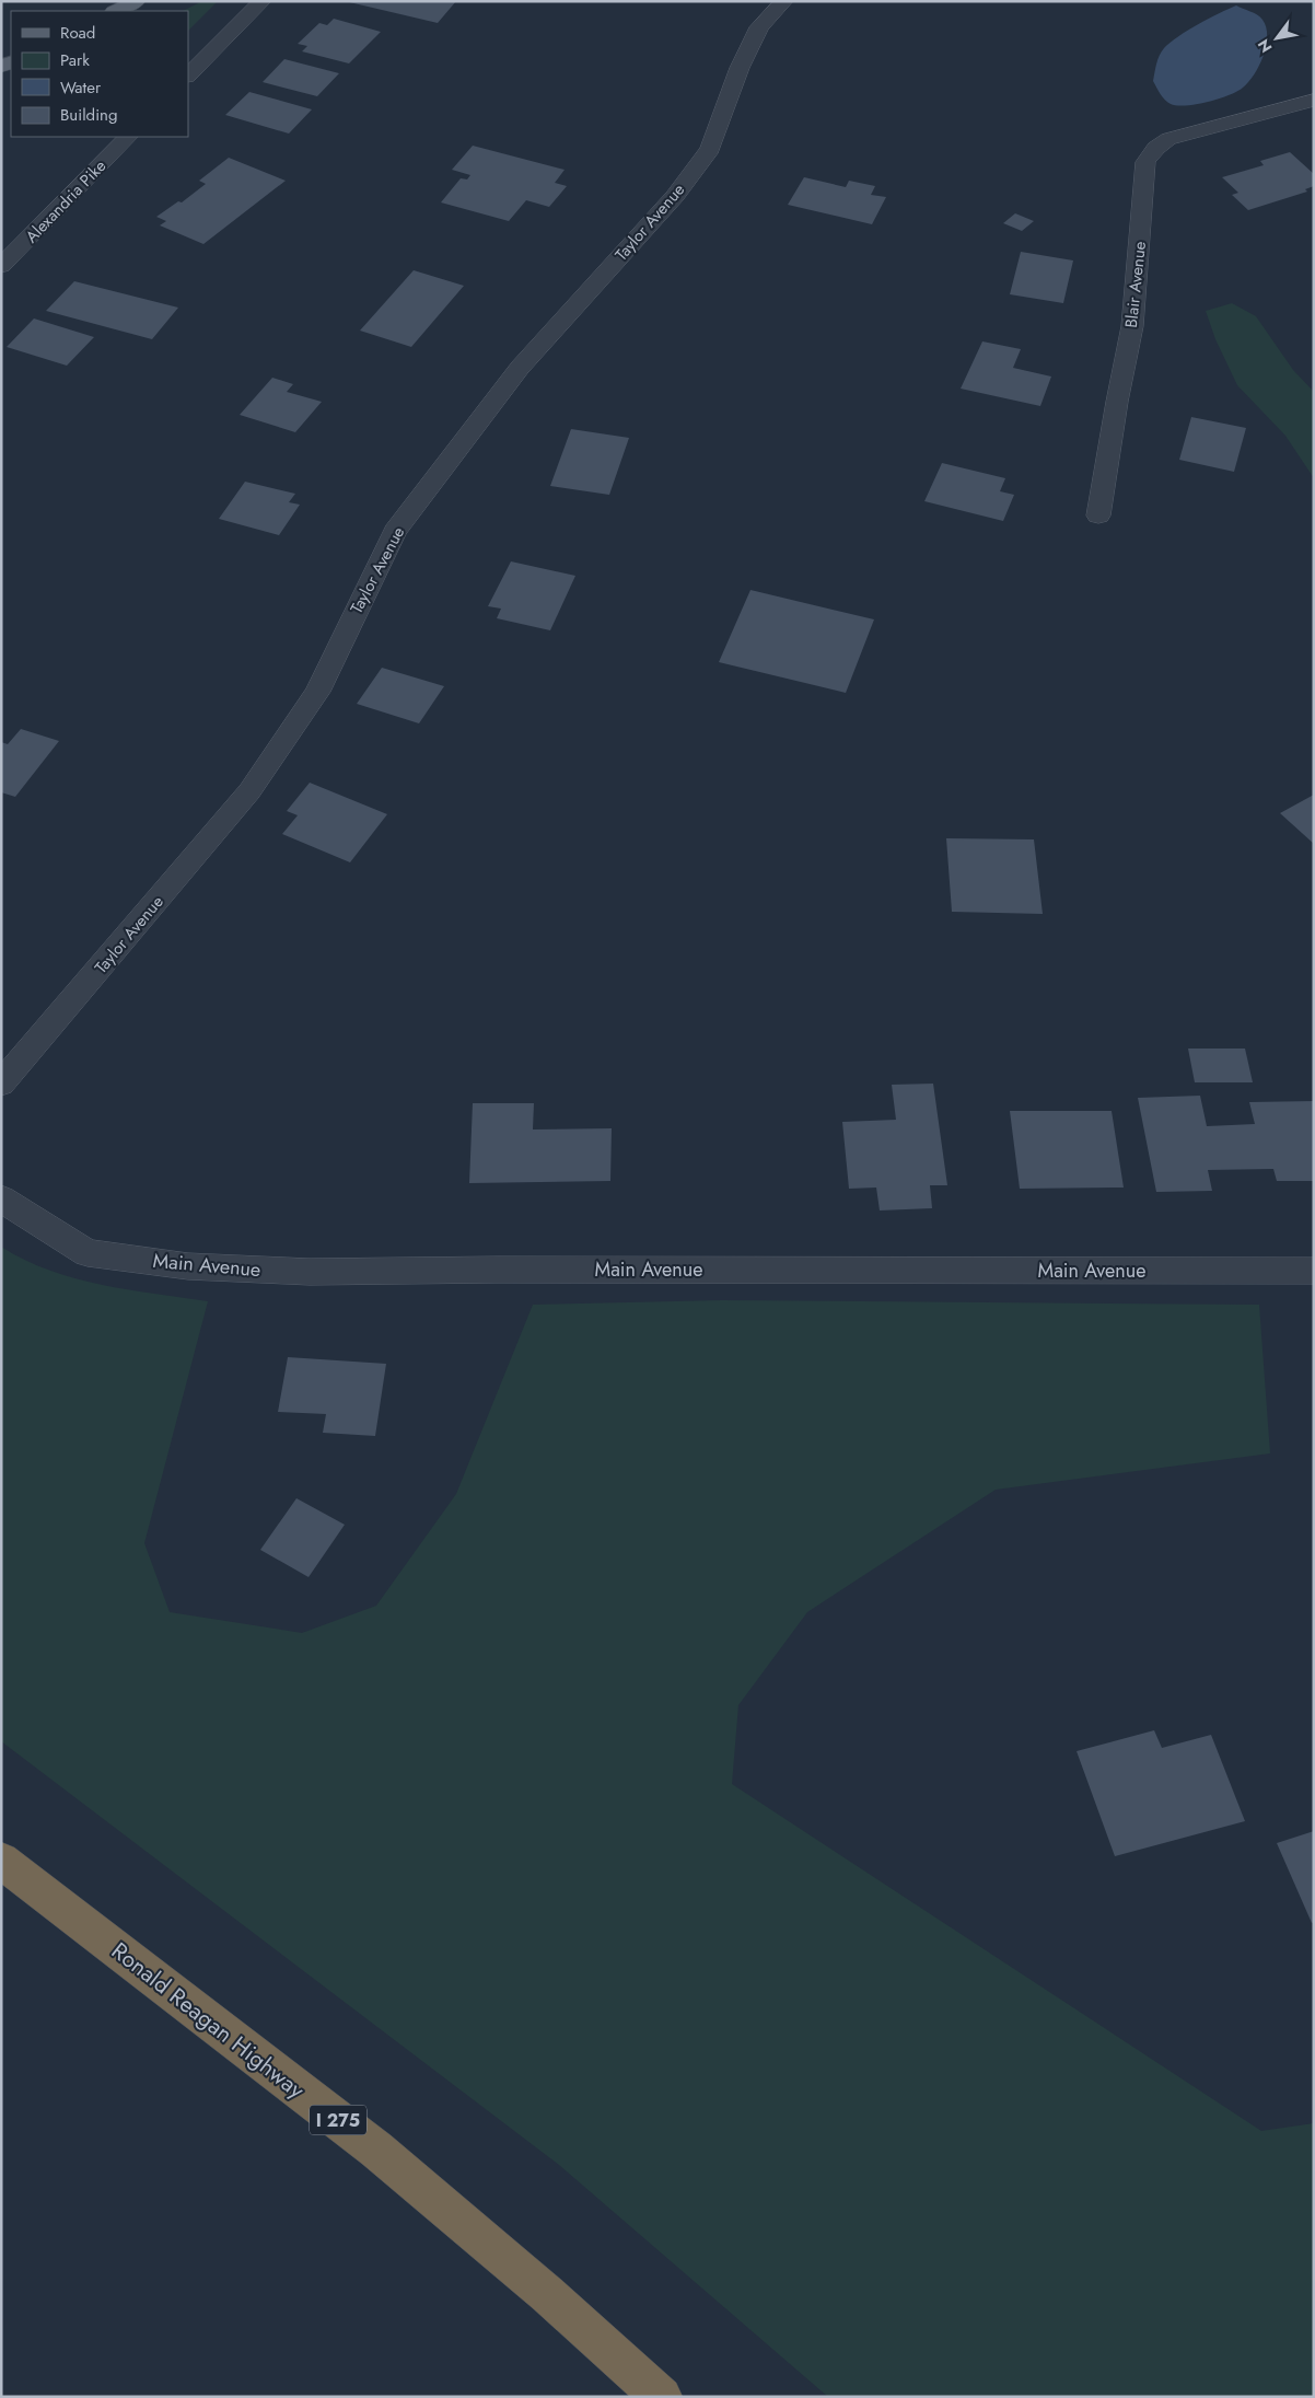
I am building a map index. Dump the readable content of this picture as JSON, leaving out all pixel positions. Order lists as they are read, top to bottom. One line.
{"streets":{"highway":["Ronald Reagan Highway","I 275"],"street":["Alexandria Pike","Taylor Avenue","Blair Avenue","Main Avenue"]},"legend":["Road","Park","Water","Building"],"north":"bottom left"}
